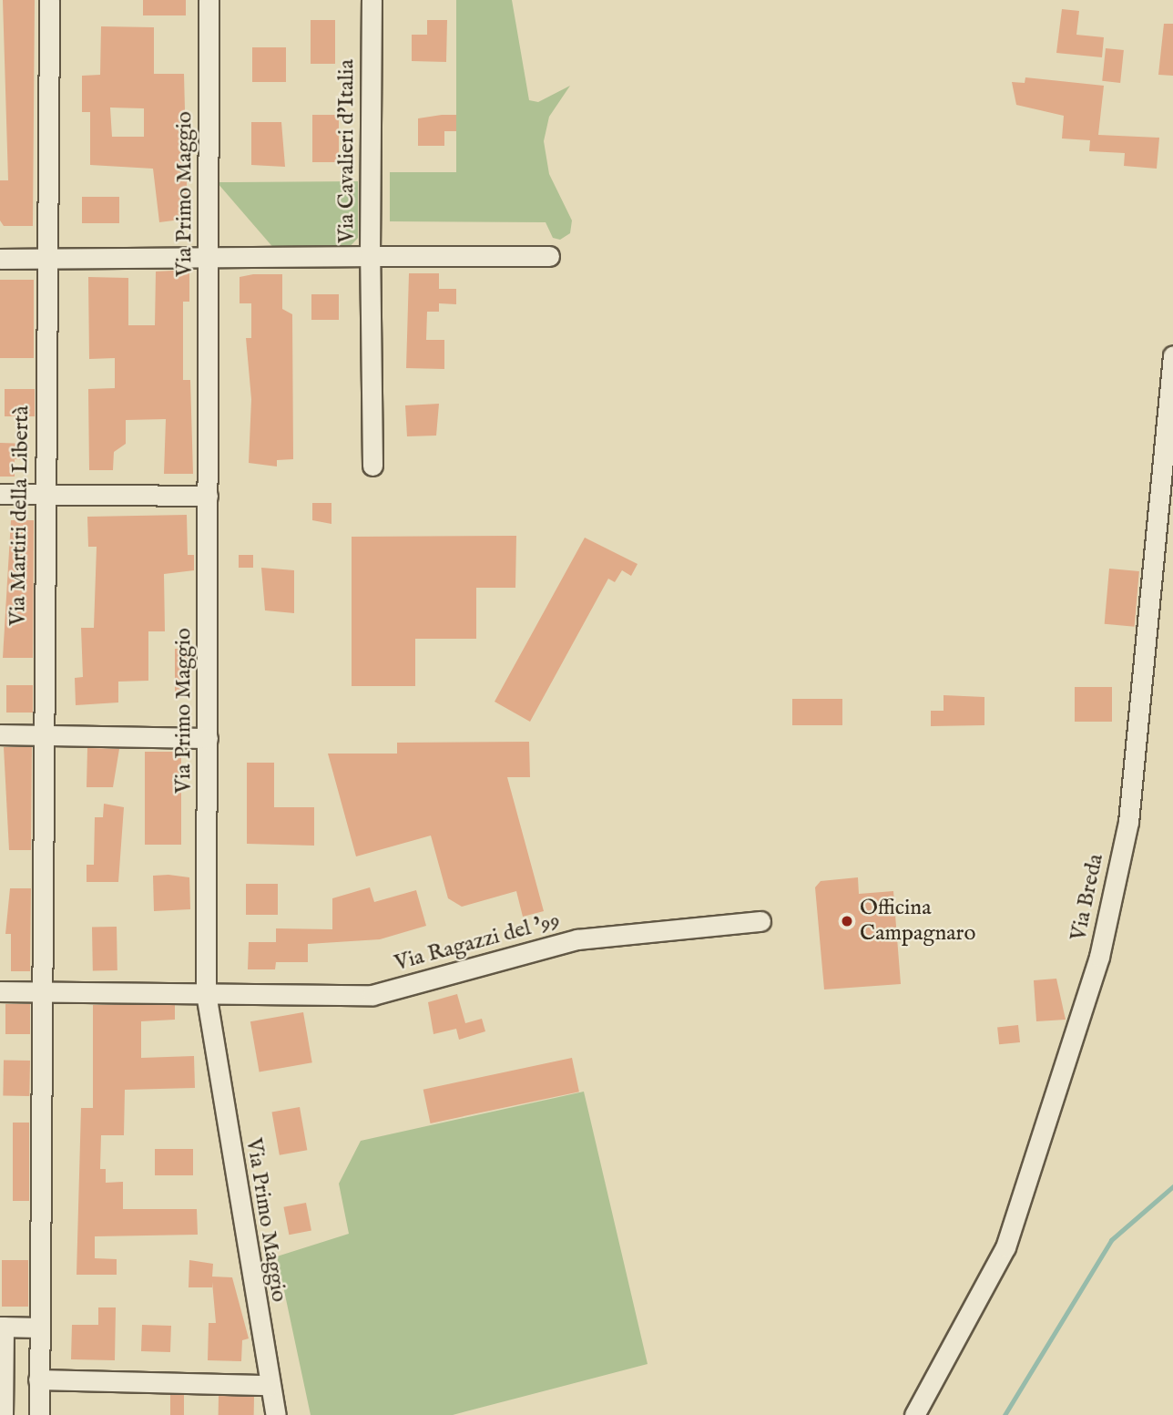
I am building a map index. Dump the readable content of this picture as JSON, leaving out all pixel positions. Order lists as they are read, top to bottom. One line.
{"streets":{"street":["Via Cavalieri d'Italia","Via Primo Maggio","Via Martiri della Libertà","Via Breda","Via Ragazzi del '99"]},"crossings":[["Via Cavalieri d'Italia","Via Primo Maggio"],["Via Cavalieri d'Italia","Via Martiri della Libertà"],["Via Primo Maggio","Via Ragazzi del '99"],["Via Martiri della Libertà","Via Ragazzi del '99"]],"places":["Officina Campagnaro"]}
